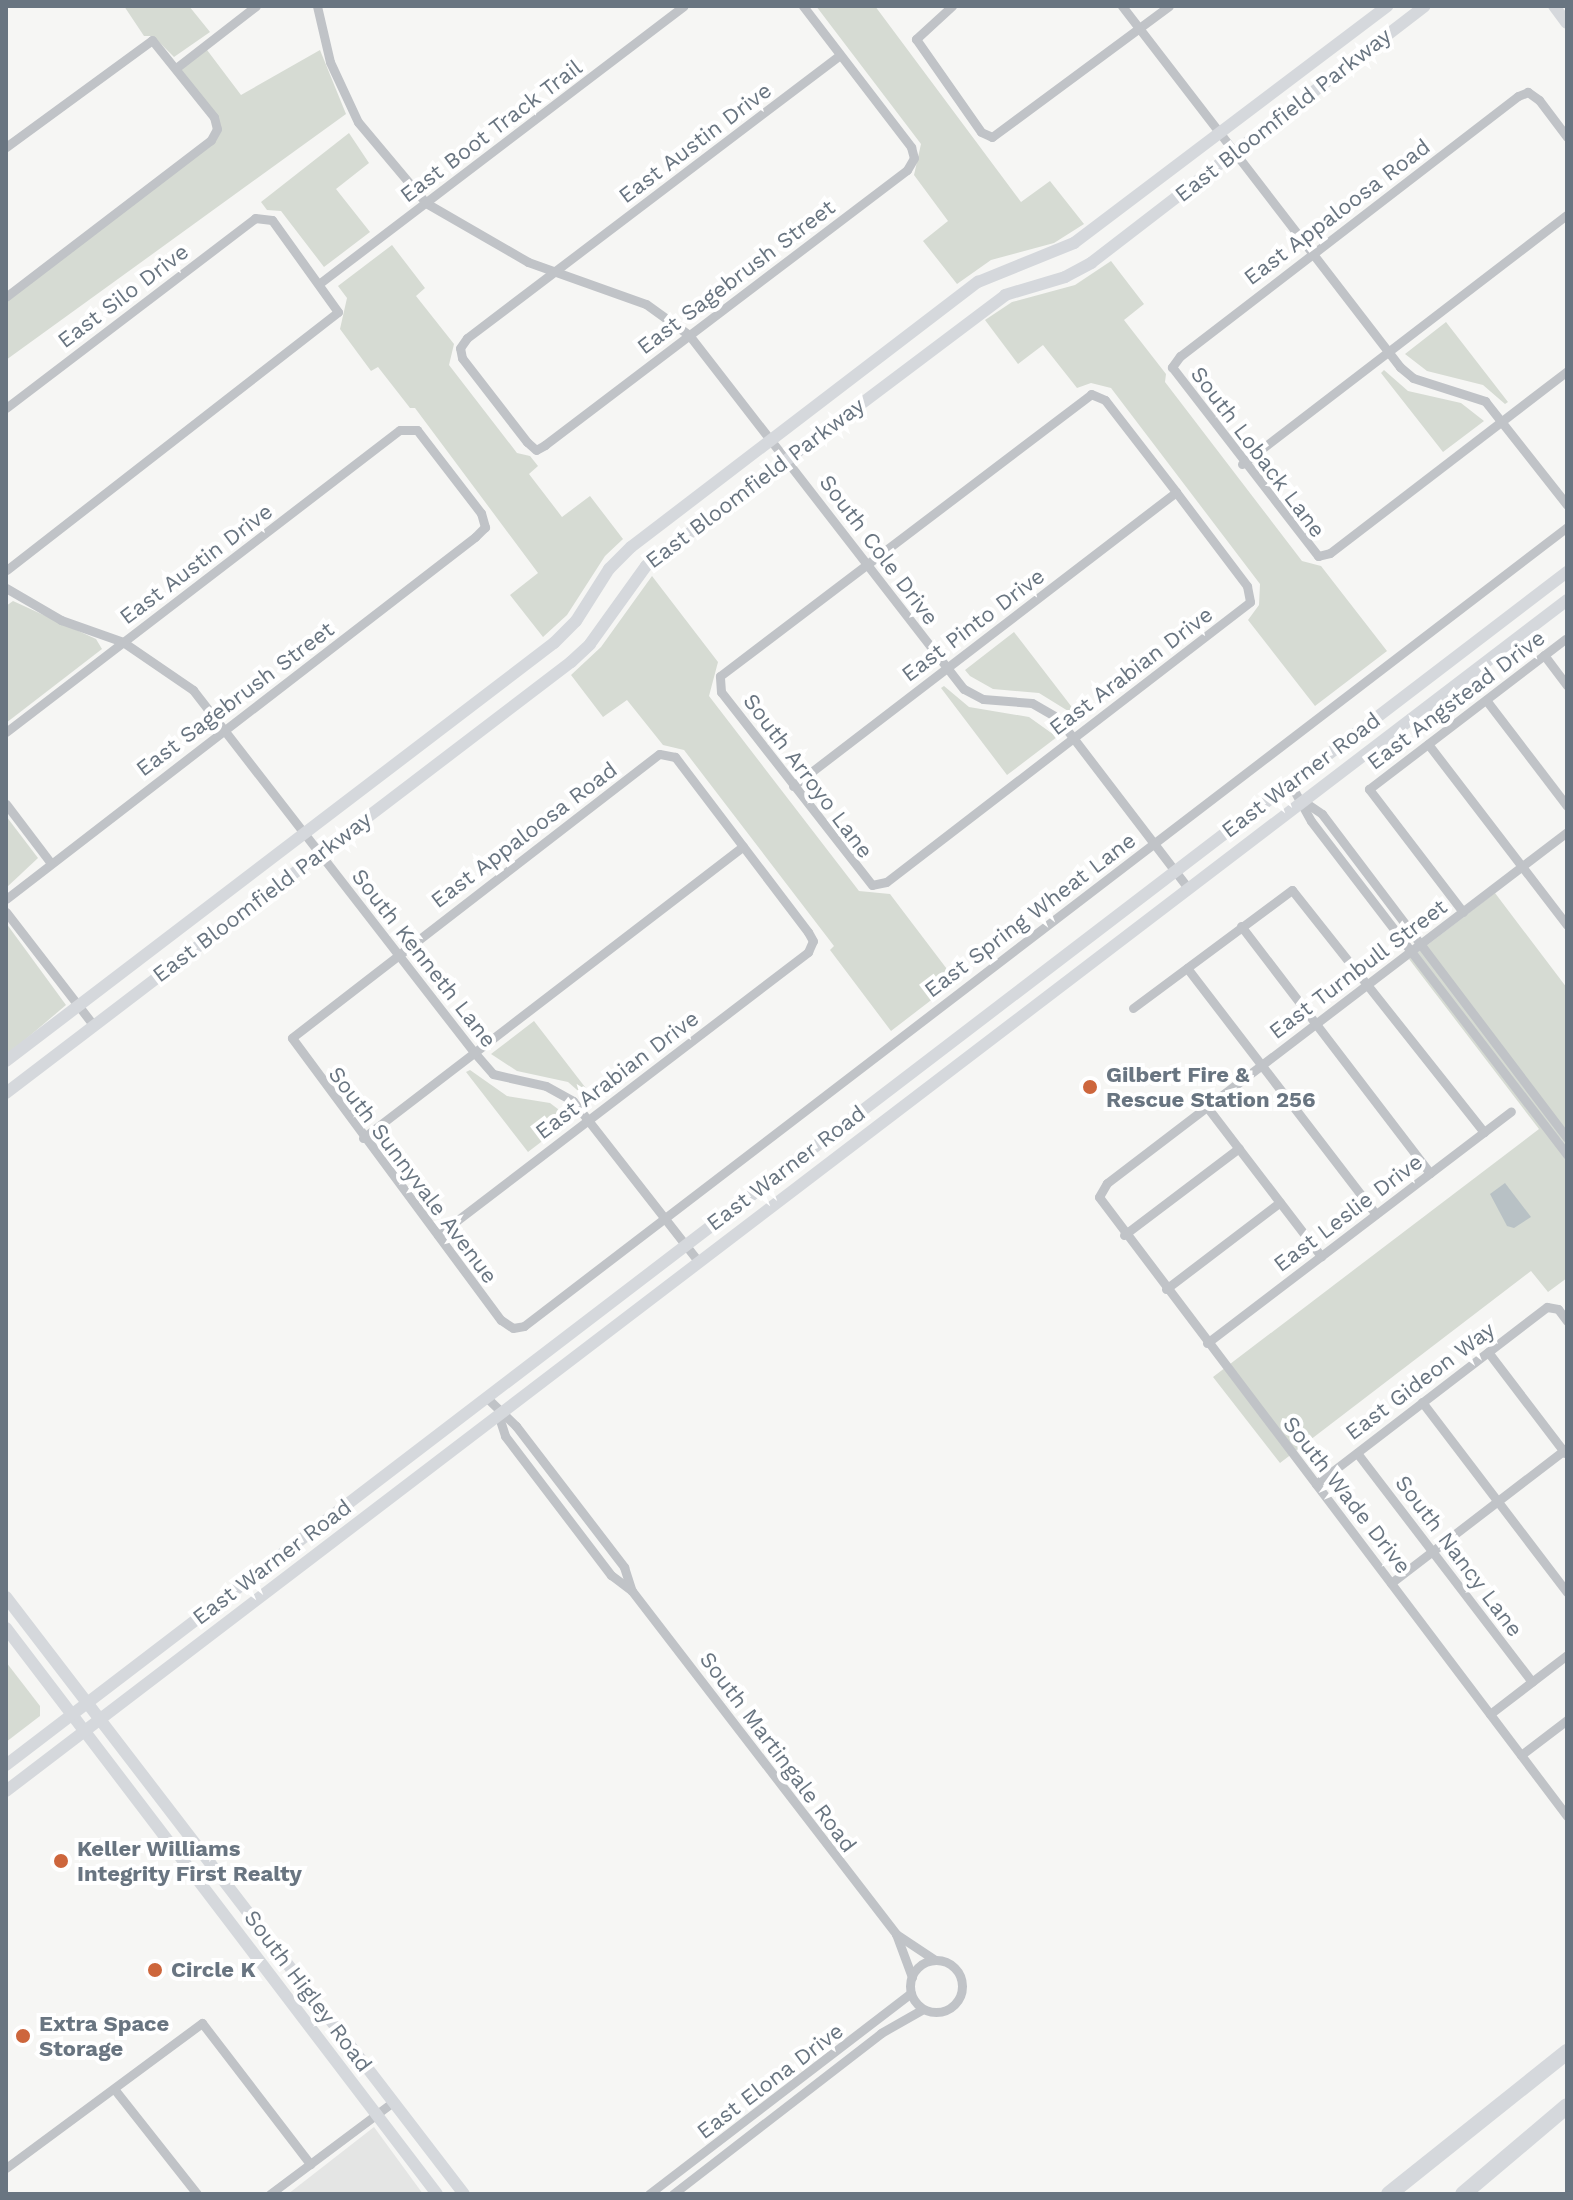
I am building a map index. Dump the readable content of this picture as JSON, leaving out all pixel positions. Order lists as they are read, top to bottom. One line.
{"streets":{"main road":["East Bloomfield Parkway","East Warner Road","South Higley Road"],"street":["East Boot Track Trail","East Austin Drive","East Appaloosa Road","East Sagebrush Street","East Silo Drive","South Loback Lane","South Cole Drive","East Pinto Drive","East Arabian Drive","East Angstead Drive","South Arroyo Lane","East Spring Wheat Lane","South Kenneth Lane","East Turnbull Street","South Sunnyvale Avenue","East Leslie Drive","East Gideon Way","South Wade Drive","South Nancy Lane","South Martingale Road","East Elona Drive"]},"crossings":[["East Bloomfield Parkway","South Cole Drive"],["East Bloomfield Parkway","South Kenneth Lane"],["East Boot Track Trail","East Silo Drive"],["East Boot Track Trail","South Cole Drive"],["East Austin Drive","East Sagebrush Street"],["East Austin Drive","South Cole Drive"],["East Austin Drive","South Kenneth Lane"],["East Appaloosa Road","South Loback Lane"],["East Appaloosa Road","East Arabian Drive"],["East Appaloosa Road","South Kenneth Lane"],["East Appaloosa Road","South Sunnyvale Avenue"],["East Sagebrush Street","South Cole Drive"],["East Sagebrush Street","South Kenneth Lane"],["South Cole Drive","East Pinto Drive"],["South Cole Drive","East Arabian Drive"],["South Cole Drive","East Warner Road"],["South Cole Drive","South Arroyo Lane"],["South Cole Drive","East Spring Wheat Lane"],["East Pinto Drive","East Arabian Drive"],["East Pinto Drive","South Arroyo Lane"],["East Arabian Drive","South Arroyo Lane"],["East Arabian Drive","South Kenneth Lane"],["East Arabian Drive","South Sunnyvale Avenue"],["East Angstead Drive","East Turnbull Street"],["East Warner Road","South Kenneth Lane"],["East Warner Road","South Martingale Road"],["East Warner Road","South Higley Road"],["East Spring Wheat Lane","South Kenneth Lane"],["East Spring Wheat Lane","South Sunnyvale Avenue"],["East Turnbull Street","South Wade Drive"],["East Leslie Drive","South Wade Drive"],["East Gideon Way","South Wade Drive"],["East Gideon Way","South Nancy Lane"],["South Martingale Road","East Elona Drive"]],"places":["Gilbert Fire & Rescue Station 256","Keller Williams Integrity First Realty","Circle K","Extra Space Storage"]}
